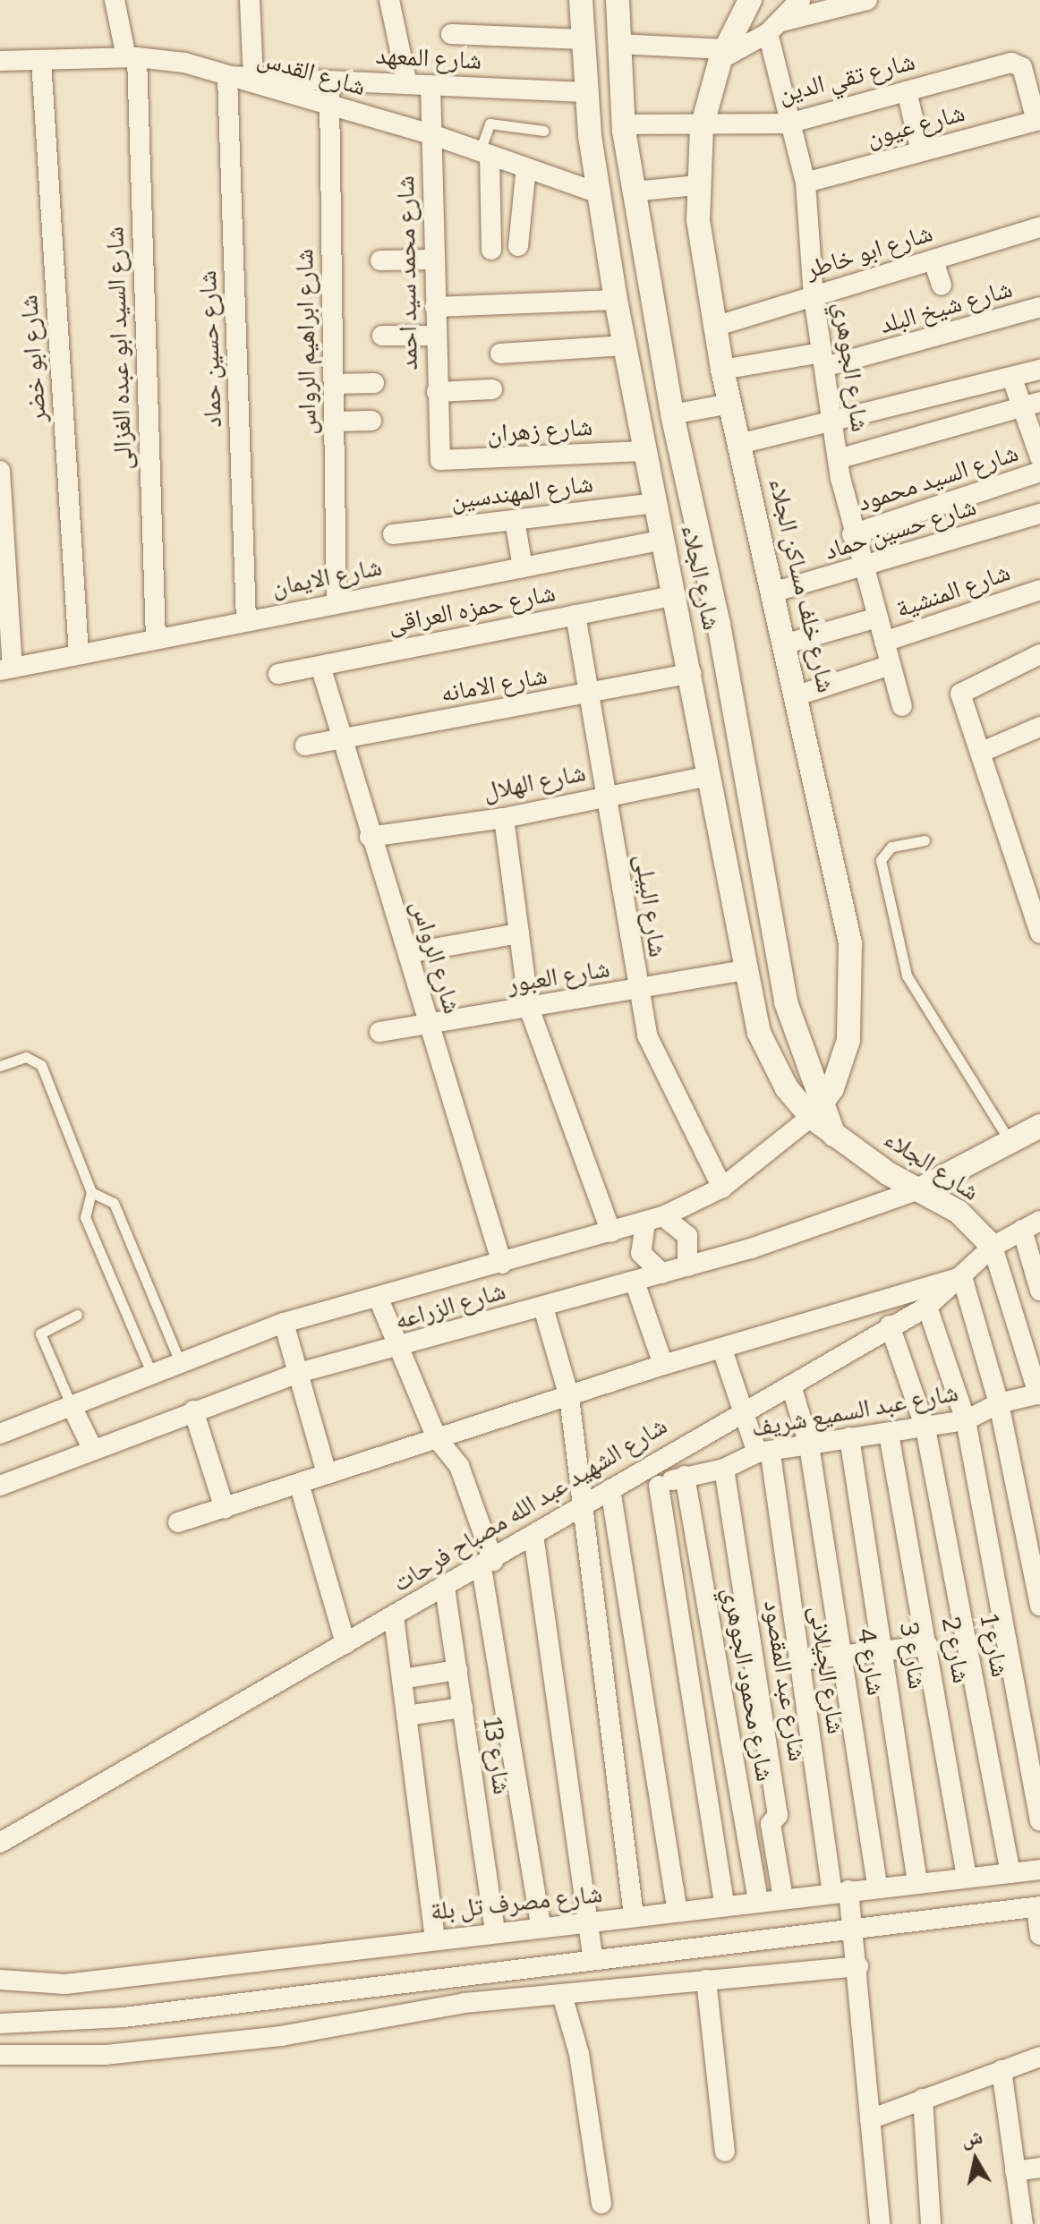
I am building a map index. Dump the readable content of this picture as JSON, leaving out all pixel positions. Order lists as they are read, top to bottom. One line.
{"streets":{"street":["شارع المعهد","شارع القدس","شارع تقي الدين","شارع عيون","شارع ابو خاطر","شارع محمد سيد احمد","شارع شيخ البلد","شارع ابراهيم الرواس","شارع السيد ابو عبده الغزالى","شارع حسين حماد","شارع ابو خضر","شارع الجوهري","شارع زهران","شارع السيد محمود","شارع المهندسين","شارع الايمان","شارع الجلاء","شارع خلف مساكن الجلاء","شارع المنشية","شارع حمزه العراقى","شارع الامانه","شارع الهلال","شارع البيلى","شارع الرواس","شارع العبور","شارع الزراعه","شارع عبد السميع شريف","شارع الشهيد عبد الله مصباح فرحات","شارع 1","شارع 2","شارع 3","شارع 4","شارع الجيلانى","شارع عبد المقصود","شارع محمود الجوهري","شارع 13","شارع مصرف تل بلة"]},"crossings":[["شارع المعهد","شارع القدس"],["شارع المعهد","شارع محمد سيد احمد"],["شارع المعهد","شارع ابراهيم الرواس"],["شارع المعهد","شارع حسين حماد"],["شارع المعهد","شارع الجلاء"],["شارع القدس","شارع محمد سيد احمد"],["شارع القدس","شارع ابراهيم الرواس"],["شارع القدس","شارع السيد ابو عبده الغزالى"],["شارع القدس","شارع حسين حماد"],["شارع القدس","شارع ابو خضر"],["شارع القدس","شارع الجلاء"],["شارع تقي الدين","شارع عيون"],["شارع تقي الدين","شارع الجوهري"],["شارع تقي الدين","شارع الجلاء"],["شارع تقي الدين","شارع خلف مساكن الجلاء"],["شارع عيون","شارع الجوهري"],["شارع ابو خاطر","شارع الجوهري"],["شارع ابو خاطر","شارع خلف مساكن الجلاء"],["شارع محمد سيد احمد","شارع زهران"],["شارع شيخ البلد","شارع الجوهري"],["شارع شيخ البلد","شارع خلف مساكن الجلاء"],["شارع ابراهيم الرواس","شارع الايمان"],["شارع السيد ابو عبده الغزالى","شارع الايمان"],["شارع حسين حماد","شارع الجوهري"],["شارع حسين حماد","شارع الايمان"],["شارع حسين حماد","شارع خلف مساكن الجلاء"],["شارع ابو خضر","شارع الايمان"],["شارع الجوهري","شارع السيد محمود"],["شارع الجوهري","شارع المنشية"],["شارع زهران","شارع الجلاء"],["شارع المهندسين","شارع الجلاء"],["شارع الايمان","شارع الجلاء"],["شارع الجلاء","شارع خلف مساكن الجلاء"],["شارع الجلاء","شارع حمزه العراقى"],["شارع الجلاء","شارع الامانه"],["شارع الجلاء","شارع الهلال"],["شارع الجلاء","شارع العبور"],["شارع الجلاء","شارع الزراعه"],["شارع الجلاء","شارع الشهيد عبد الله مصباح فرحات"],["شارع خلف مساكن الجلاء","شارع الزراعه"],["شارع حمزه العراقى","شارع البيلى"],["شارع حمزه العراقى","شارع الرواس"],["شارع الامانه","شارع البيلى"],["شارع الامانه","شارع الرواس"],["شارع الهلال","شارع البيلى"],["شارع الهلال","شارع الرواس"],["شارع البيلى","شارع العبور"],["شارع البيلى","شارع الزراعه"],["شارع الرواس","شارع العبور"],["شارع الرواس","شارع الزراعه"],["شارع عبد السميع شريف","شارع 1"],["شارع عبد السميع شريف","شارع 2"],["شارع عبد السميع شريف","شارع 3"],["شارع عبد السميع شريف","شارع 4"],["شارع عبد السميع شريف","شارع الجيلانى"],["شارع عبد السميع شريف","شارع عبد المقصود"],["شارع عبد السميع شريف","شارع محمود الجوهري"],["شارع الشهيد عبد الله مصباح فرحات","شارع 1"],["شارع الشهيد عبد الله مصباح فرحات","شارع 4"],["شارع الشهيد عبد الله مصباح فرحات","شارع الجيلانى"],["شارع الشهيد عبد الله مصباح فرحات","شارع 13"],["شارع 1","شارع مصرف تل بلة"],["شارع 2","شارع مصرف تل بلة"],["شارع 3","شارع مصرف تل بلة"],["شارع 4","شارع مصرف تل بلة"],["شارع الجيلانى","شارع مصرف تل بلة"],["شارع عبد المقصود","شارع مصرف تل بلة"],["شارع محمود الجوهري","شارع مصرف تل بلة"],["شارع 13","شارع مصرف تل بلة"]],"north":"top"}
